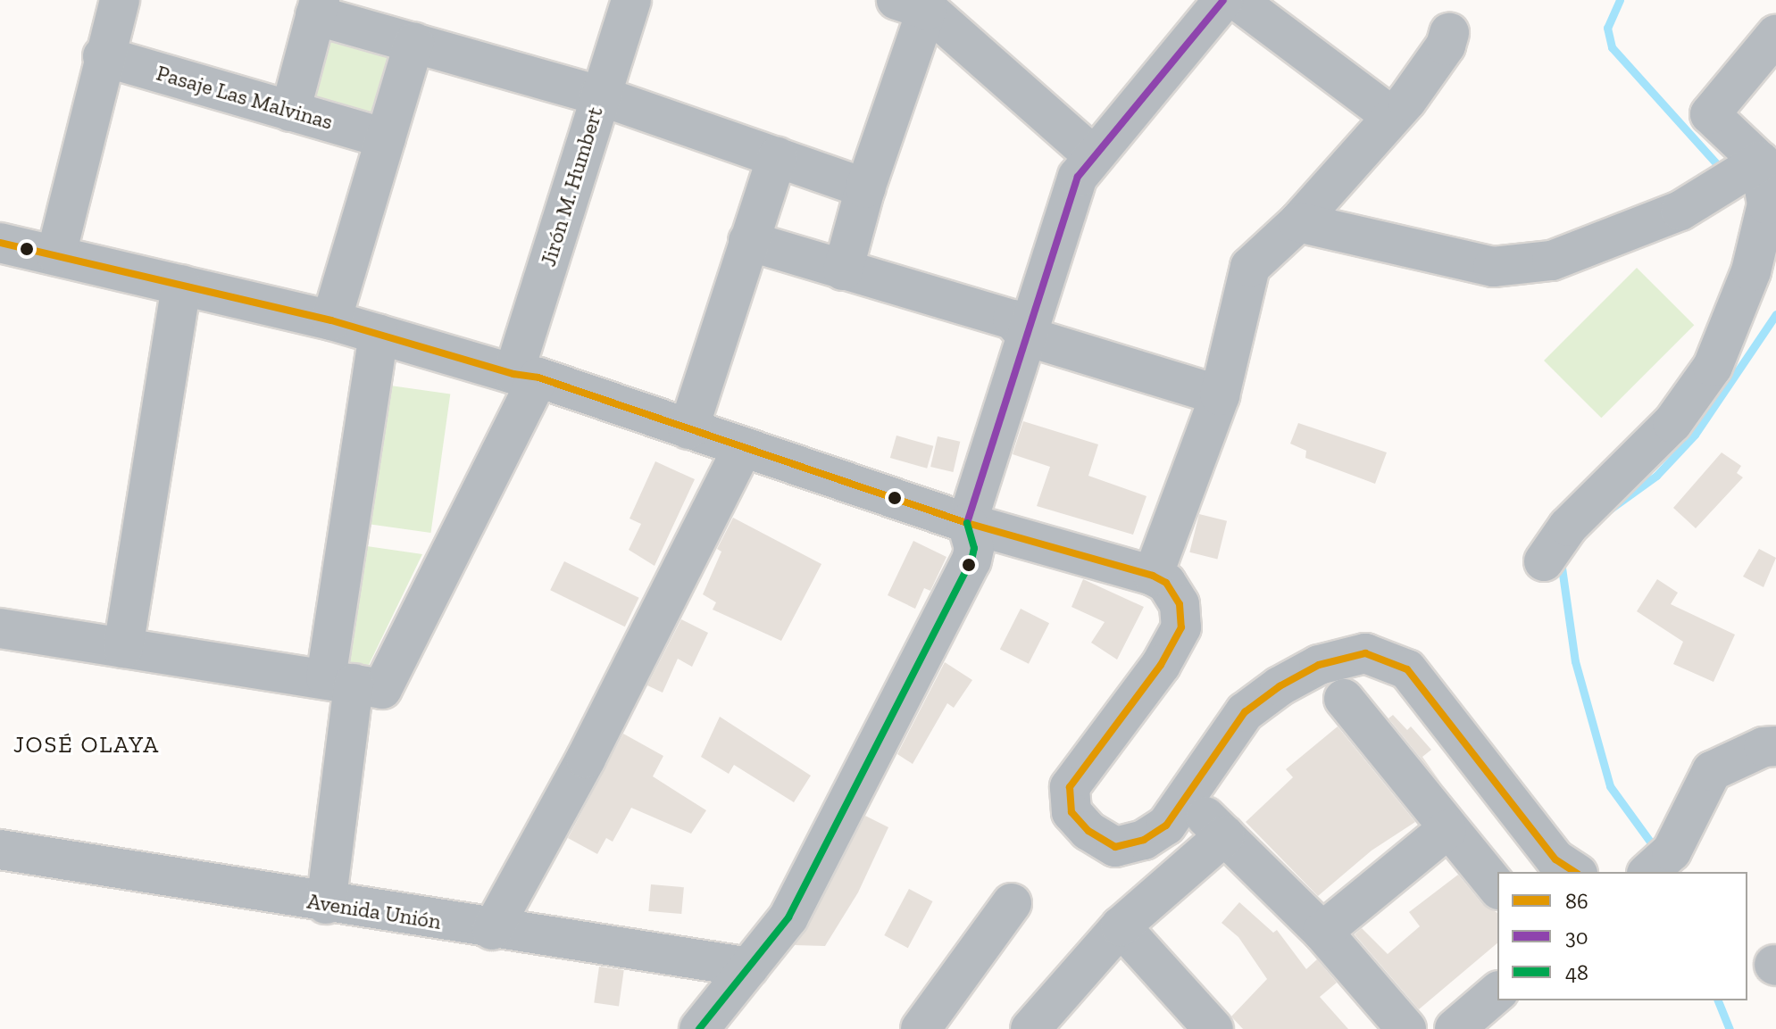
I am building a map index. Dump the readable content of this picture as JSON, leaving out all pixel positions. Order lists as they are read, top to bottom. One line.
{"streets":{"street":["Pasaje Las Malvinas","Jirón M. Humbert","Avenida Unión"]},"districts":["JOSÉ OLAYA"],"lines":["transit line 30","transit line 86","transit line 48"],"legend":["86","30","48"]}
